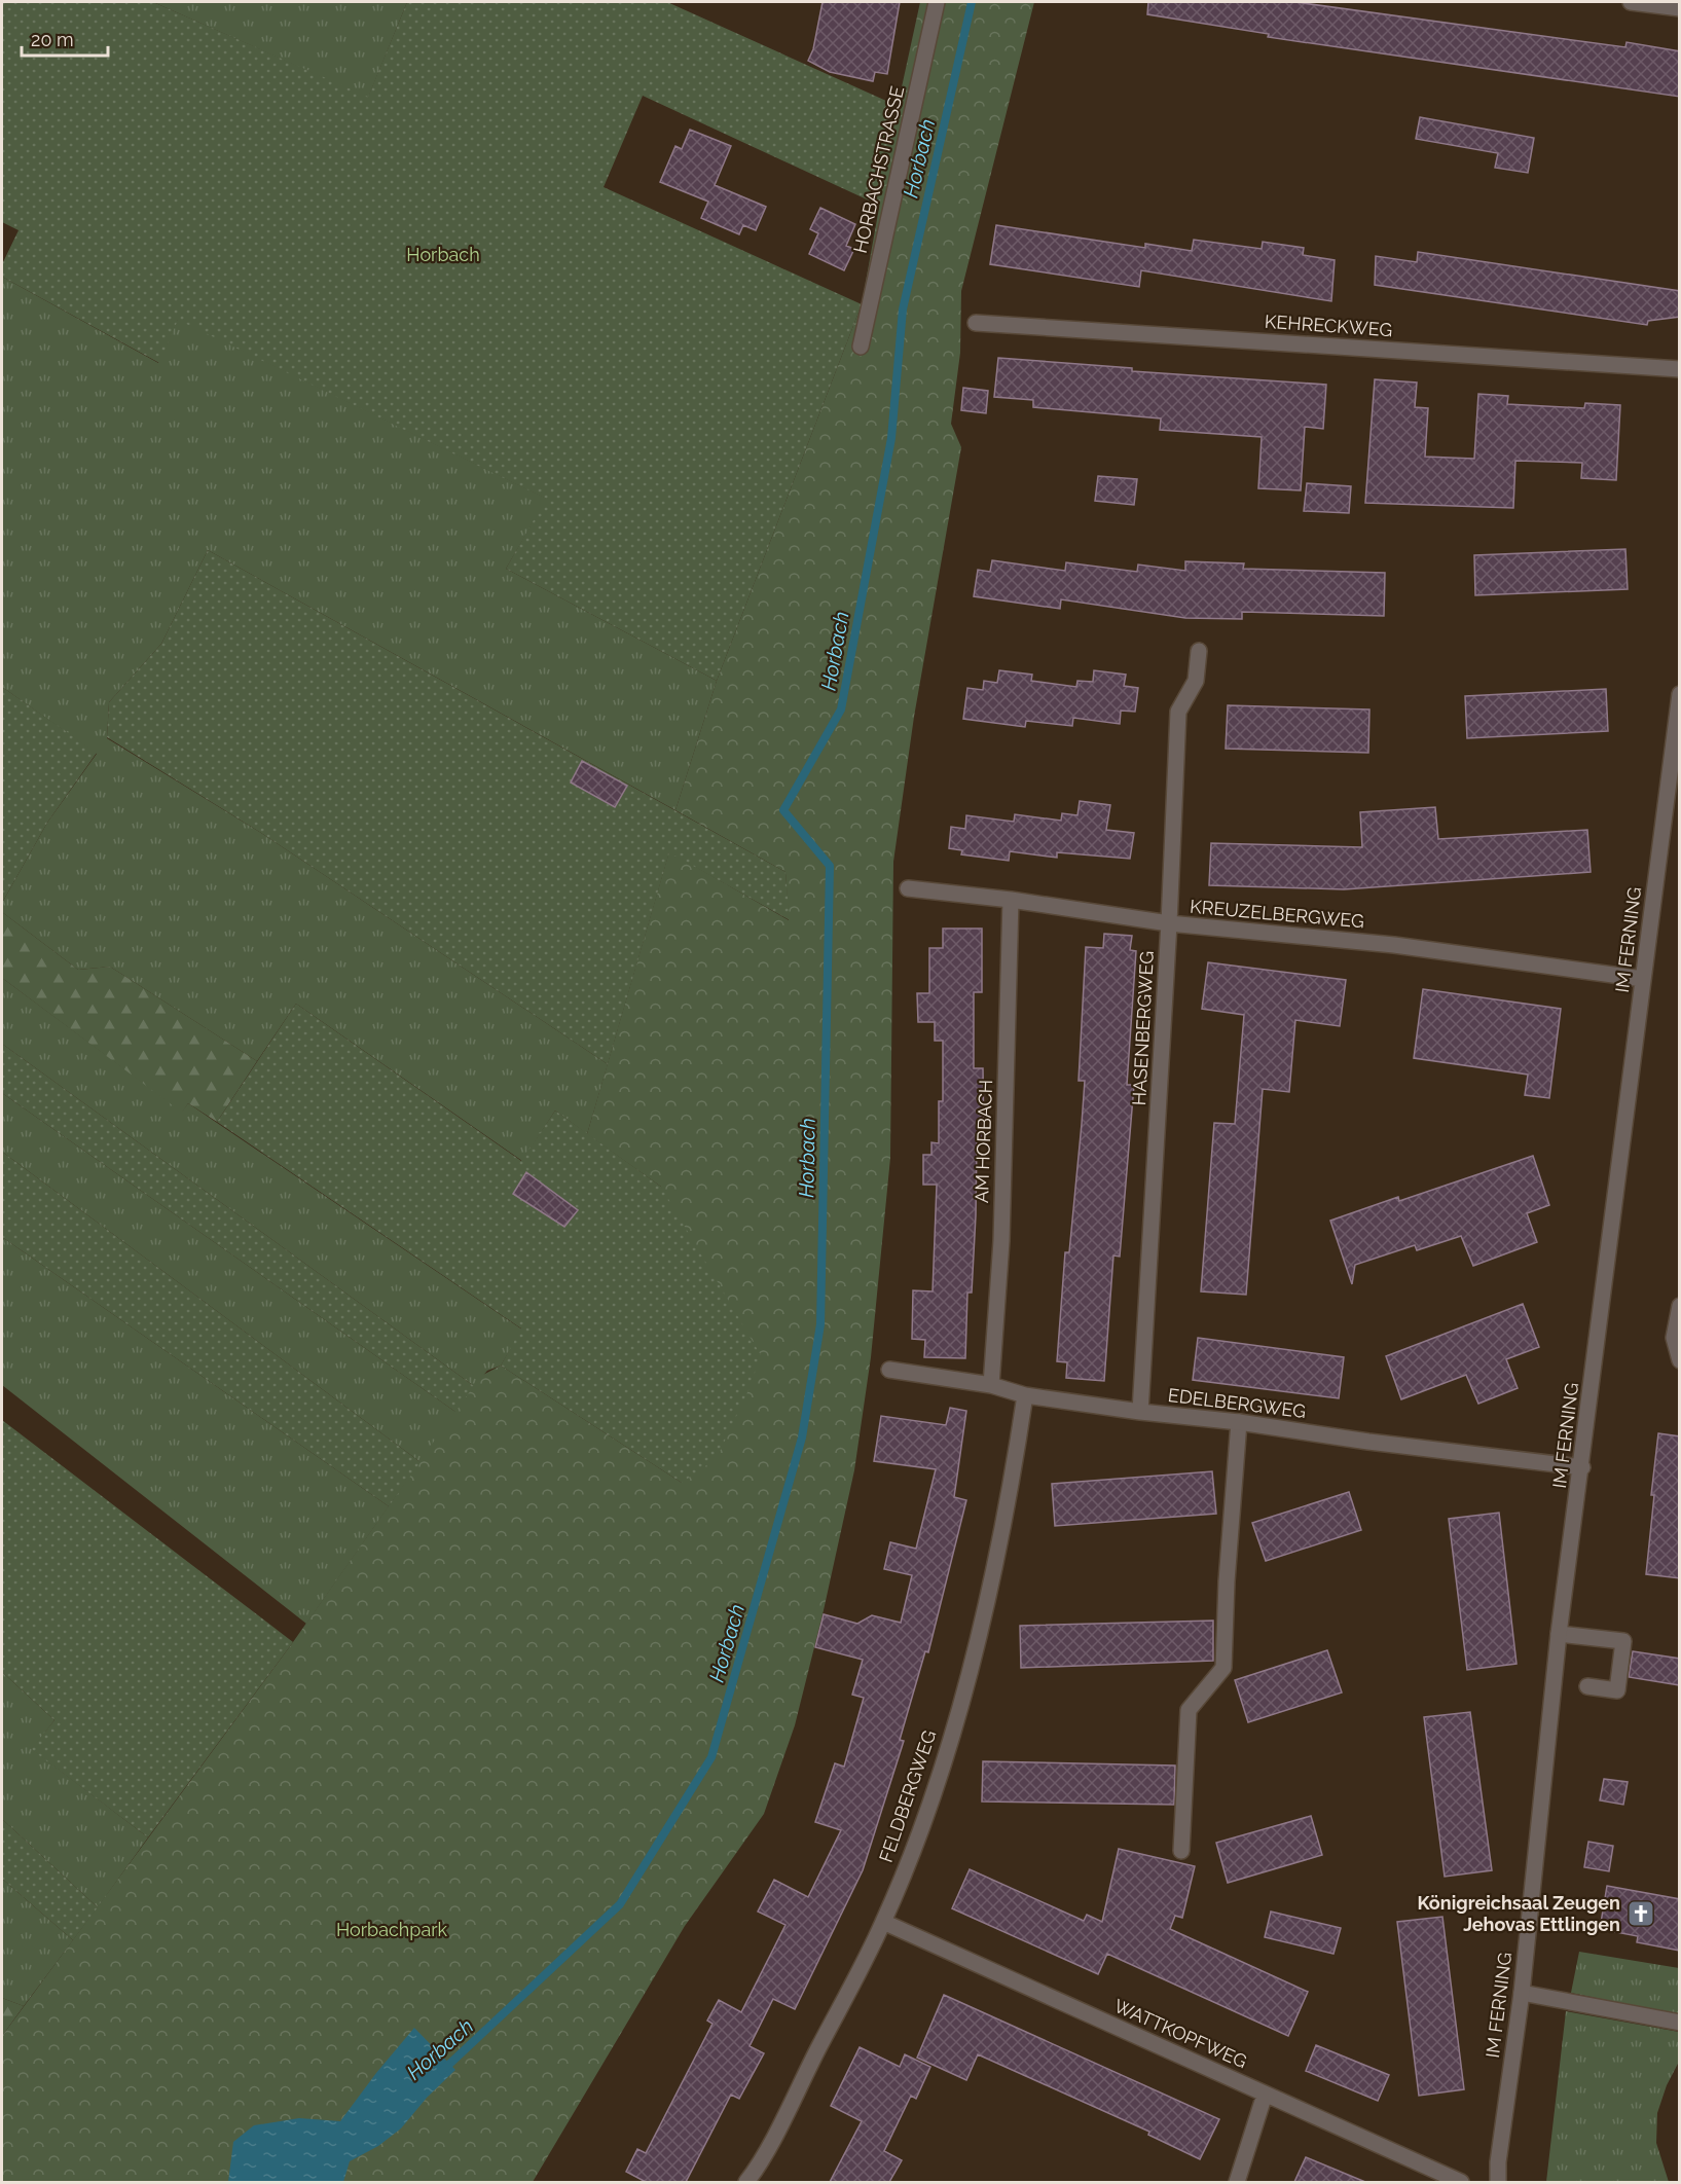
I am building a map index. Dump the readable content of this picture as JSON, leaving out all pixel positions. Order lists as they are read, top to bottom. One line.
{"streets":{"street":["HORBACHSTRASSE","KEHRECKWEG","KREUZELBERGWEG","IM FERNING","HASENBERGWEG","AM HORBACH","EDELBERGWEG","FELDBERGWEG","WATTKOPFWEG"]},"crossings":[["KREUZELBERGWEG","IM FERNING"],["KREUZELBERGWEG","HASENBERGWEG"],["KREUZELBERGWEG","AM HORBACH"],["IM FERNING","EDELBERGWEG"],["HASENBERGWEG","EDELBERGWEG"],["AM HORBACH","EDELBERGWEG"],["EDELBERGWEG","FELDBERGWEG"],["FELDBERGWEG","WATTKOPFWEG"]],"water":["Horbach"],"parks":["Horbach","Horbachpark"],"places":{"church":["Königreichsaal Zeugen Jehovas Ettlingen"]},"scale_bar":"20 m"}
